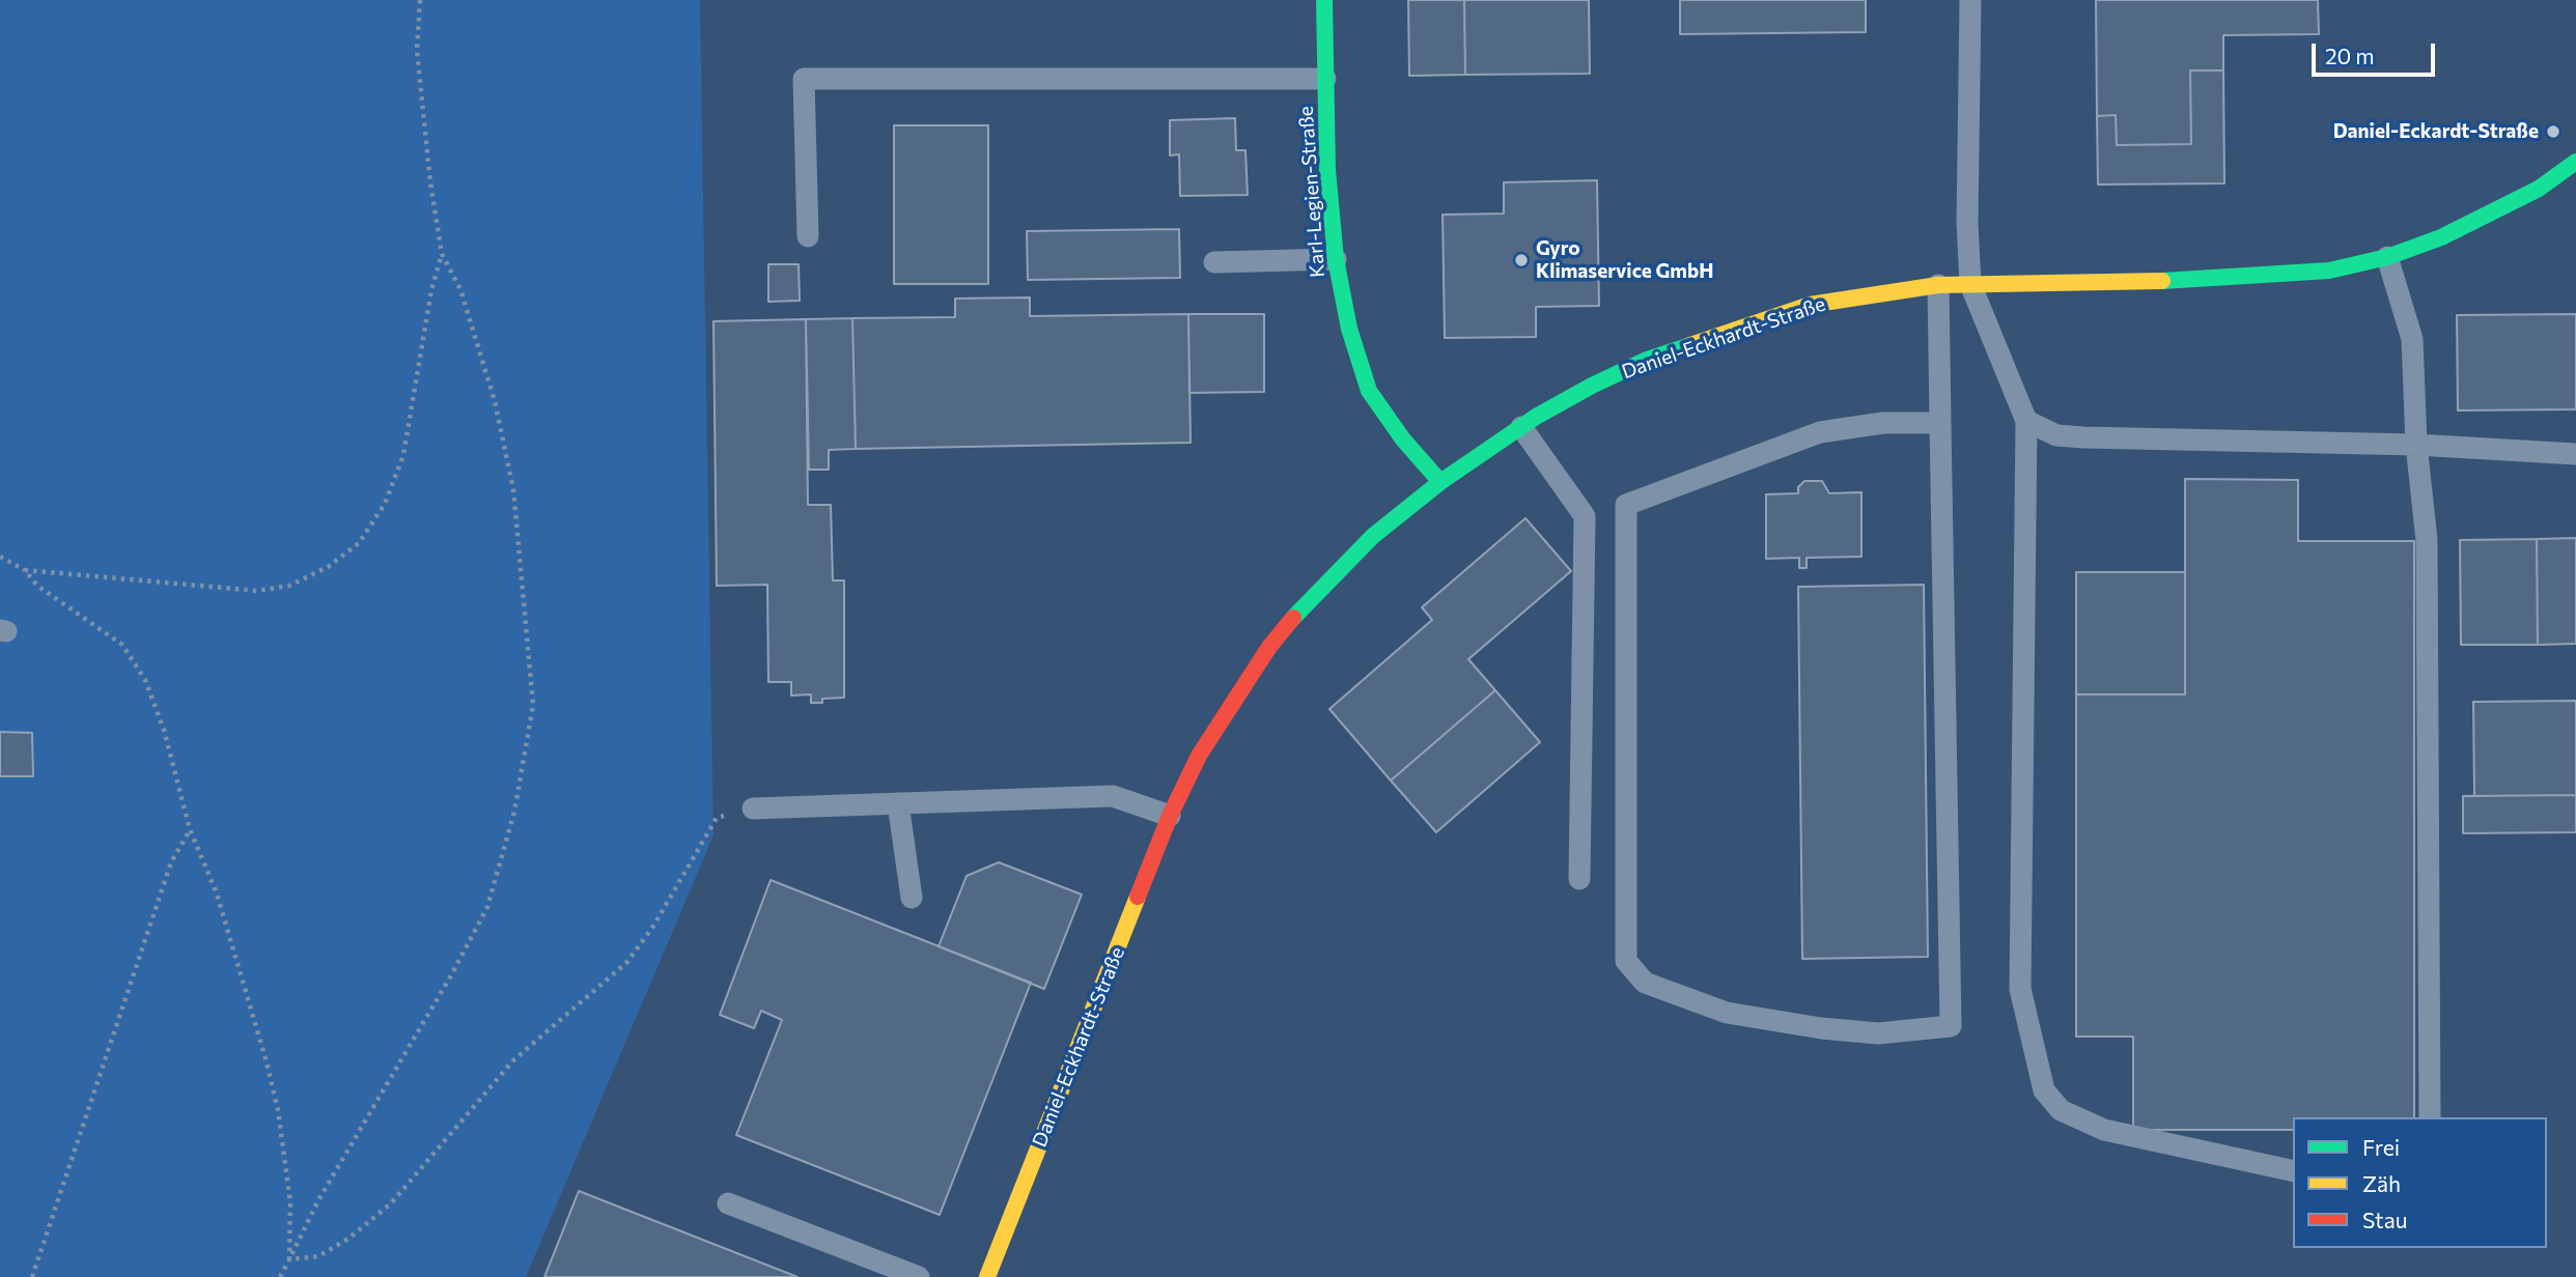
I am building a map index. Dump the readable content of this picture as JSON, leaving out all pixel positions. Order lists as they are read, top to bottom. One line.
{"streets":{"street":["Karl-Legien-Straße","Daniel-Eckhardt-Straße"]},"crossings":[["Karl-Legien-Straße","Daniel-Eckhardt-Straße"]],"places":["Daniel-Eckardt-Straße","Gyro Klimaservice GmbH"],"legend":["Frei","Zäh","Stau"],"scale_bar":"20 m"}
